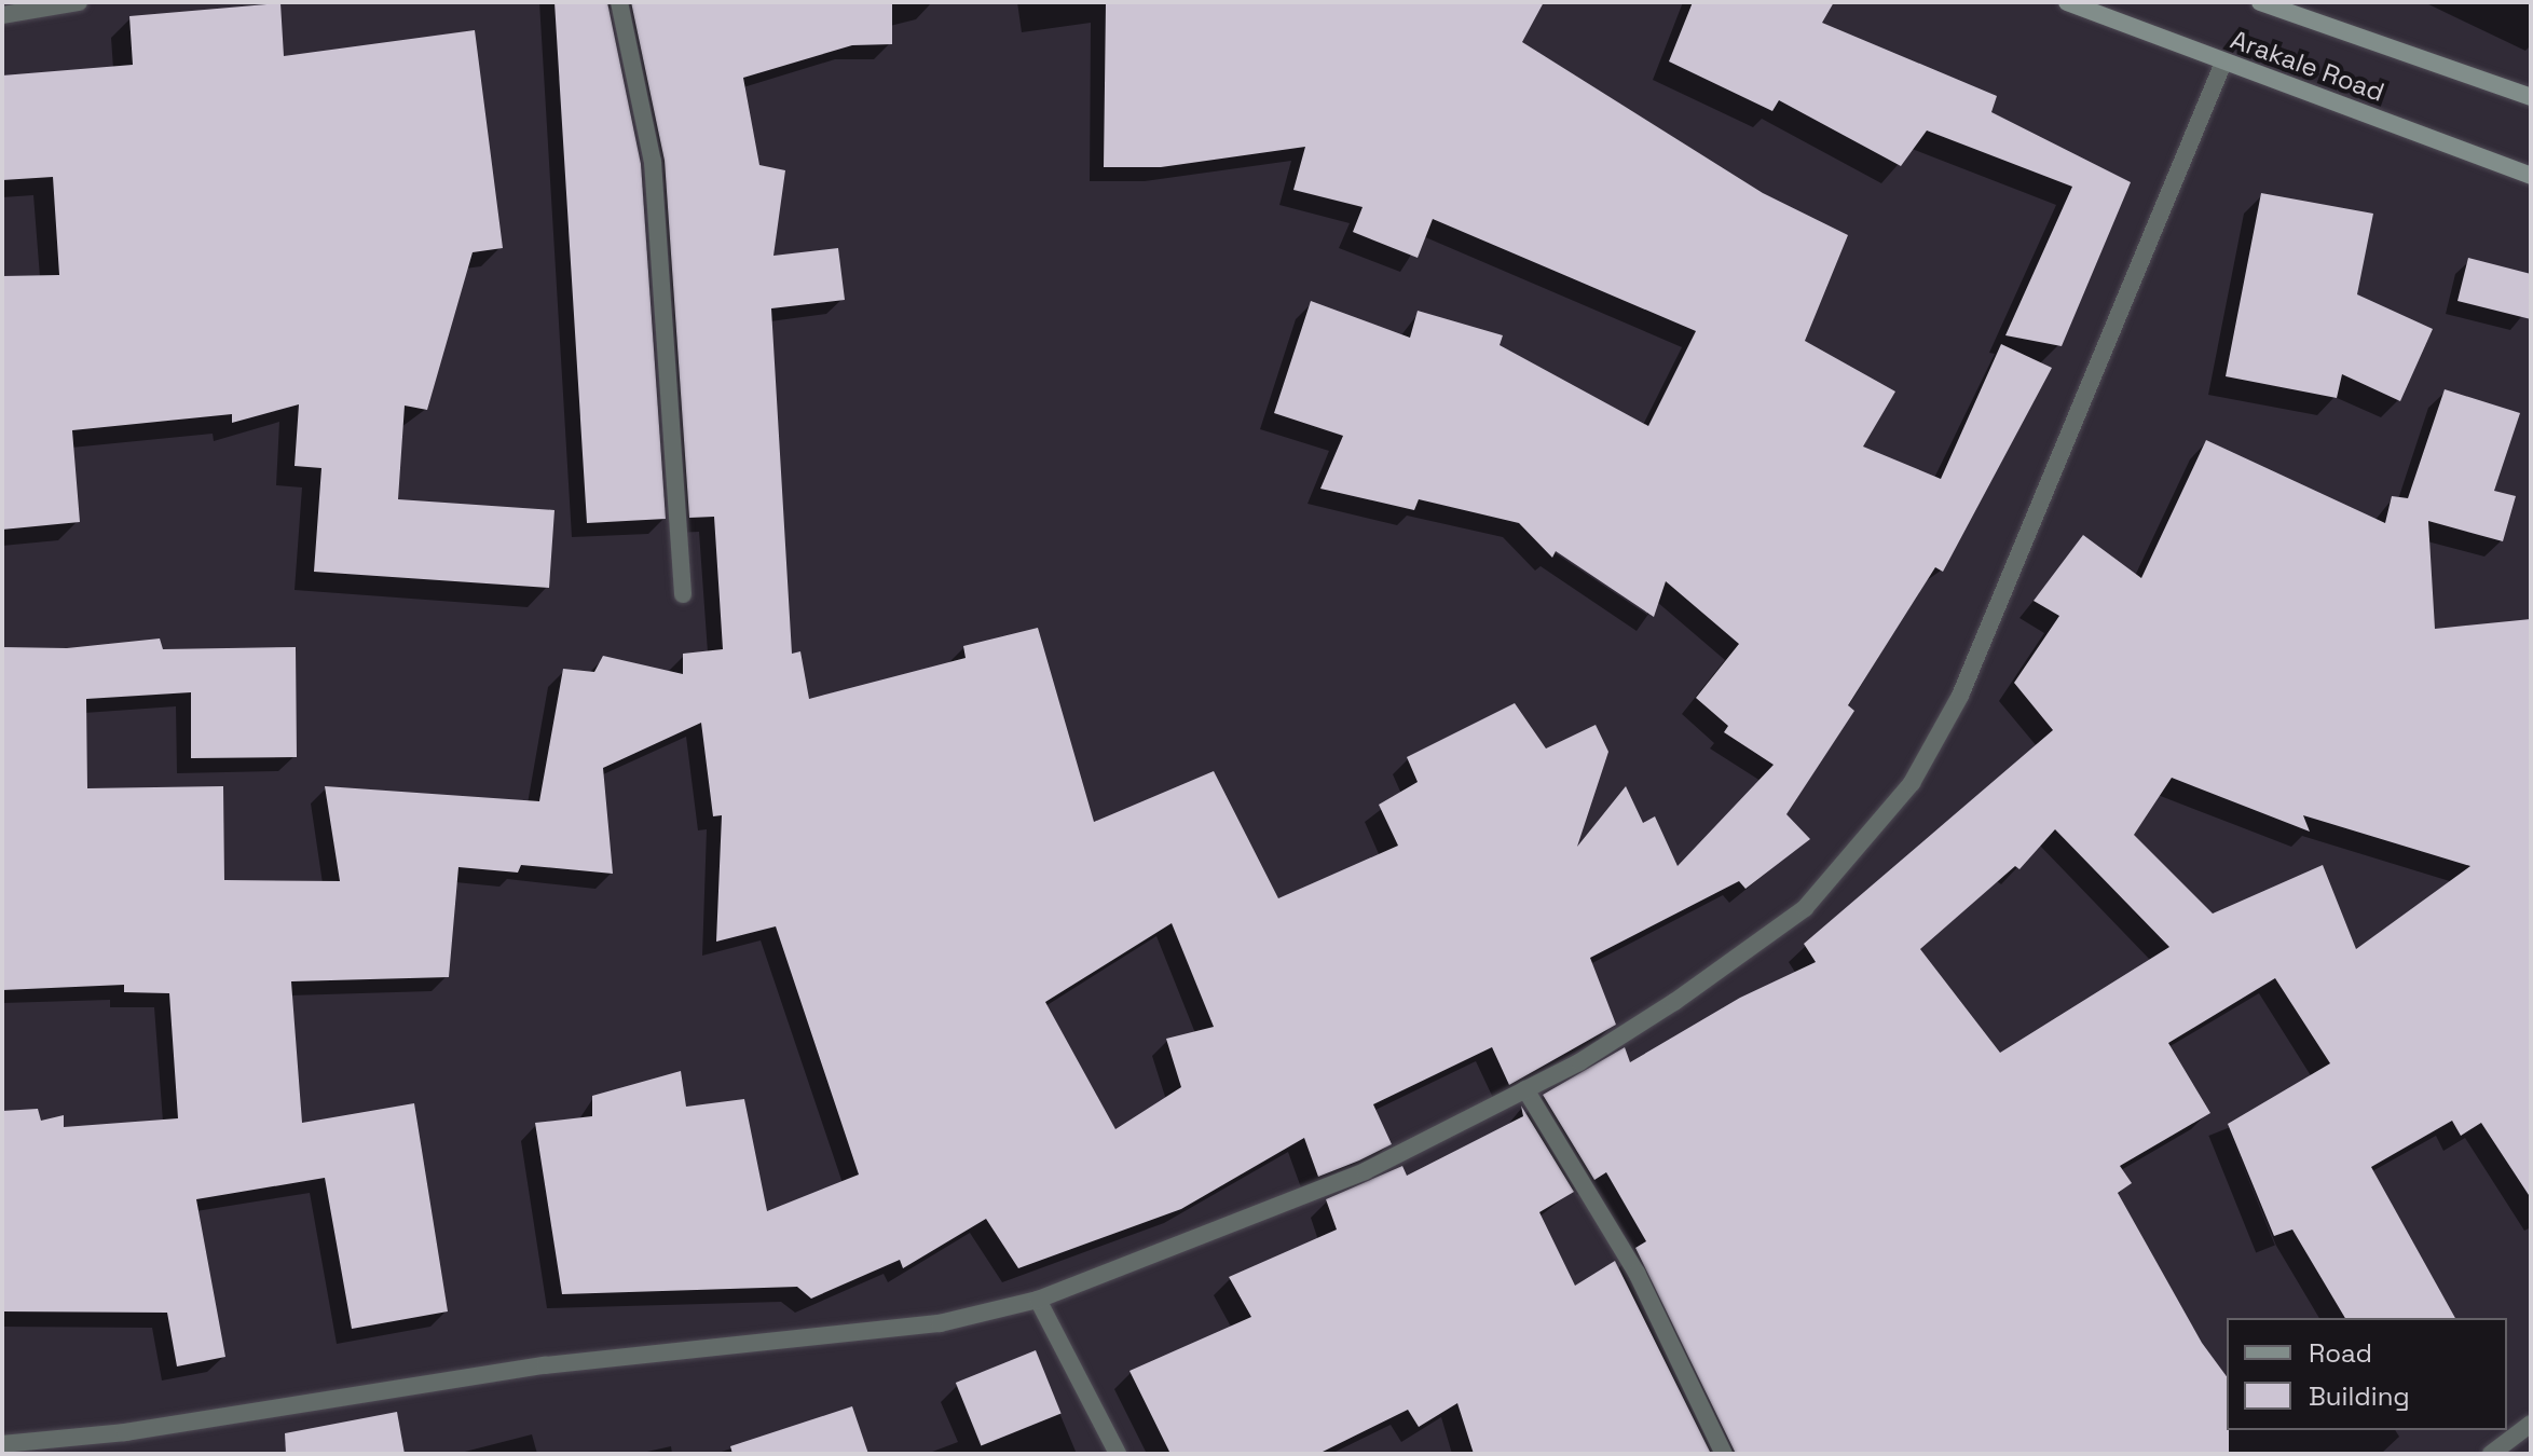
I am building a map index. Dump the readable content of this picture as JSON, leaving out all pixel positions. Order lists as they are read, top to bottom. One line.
{"streets":{"main road":["Arakale Road"]},"legend":["Road","Building"]}
